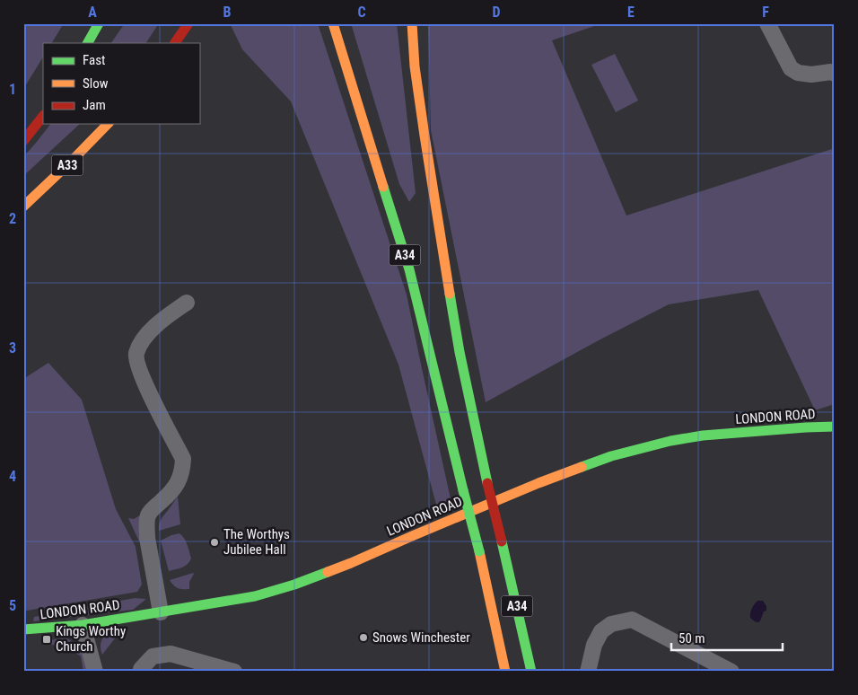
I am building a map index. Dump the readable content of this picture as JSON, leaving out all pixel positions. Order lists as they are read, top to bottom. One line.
{"streets":{"main road":["A33","A34","LONDON ROAD"]},"places":{"other":["The Worthys Jubilee Hall","Snows Winchester"],"transit":["Kings Worthy Church"]},"legend":["Fast","Slow","Jam"],"scale_bar":"50 m","grid":{"columns":["A","B","C","D","E","F"],"rows":["1","2","3","4","5"]}}
